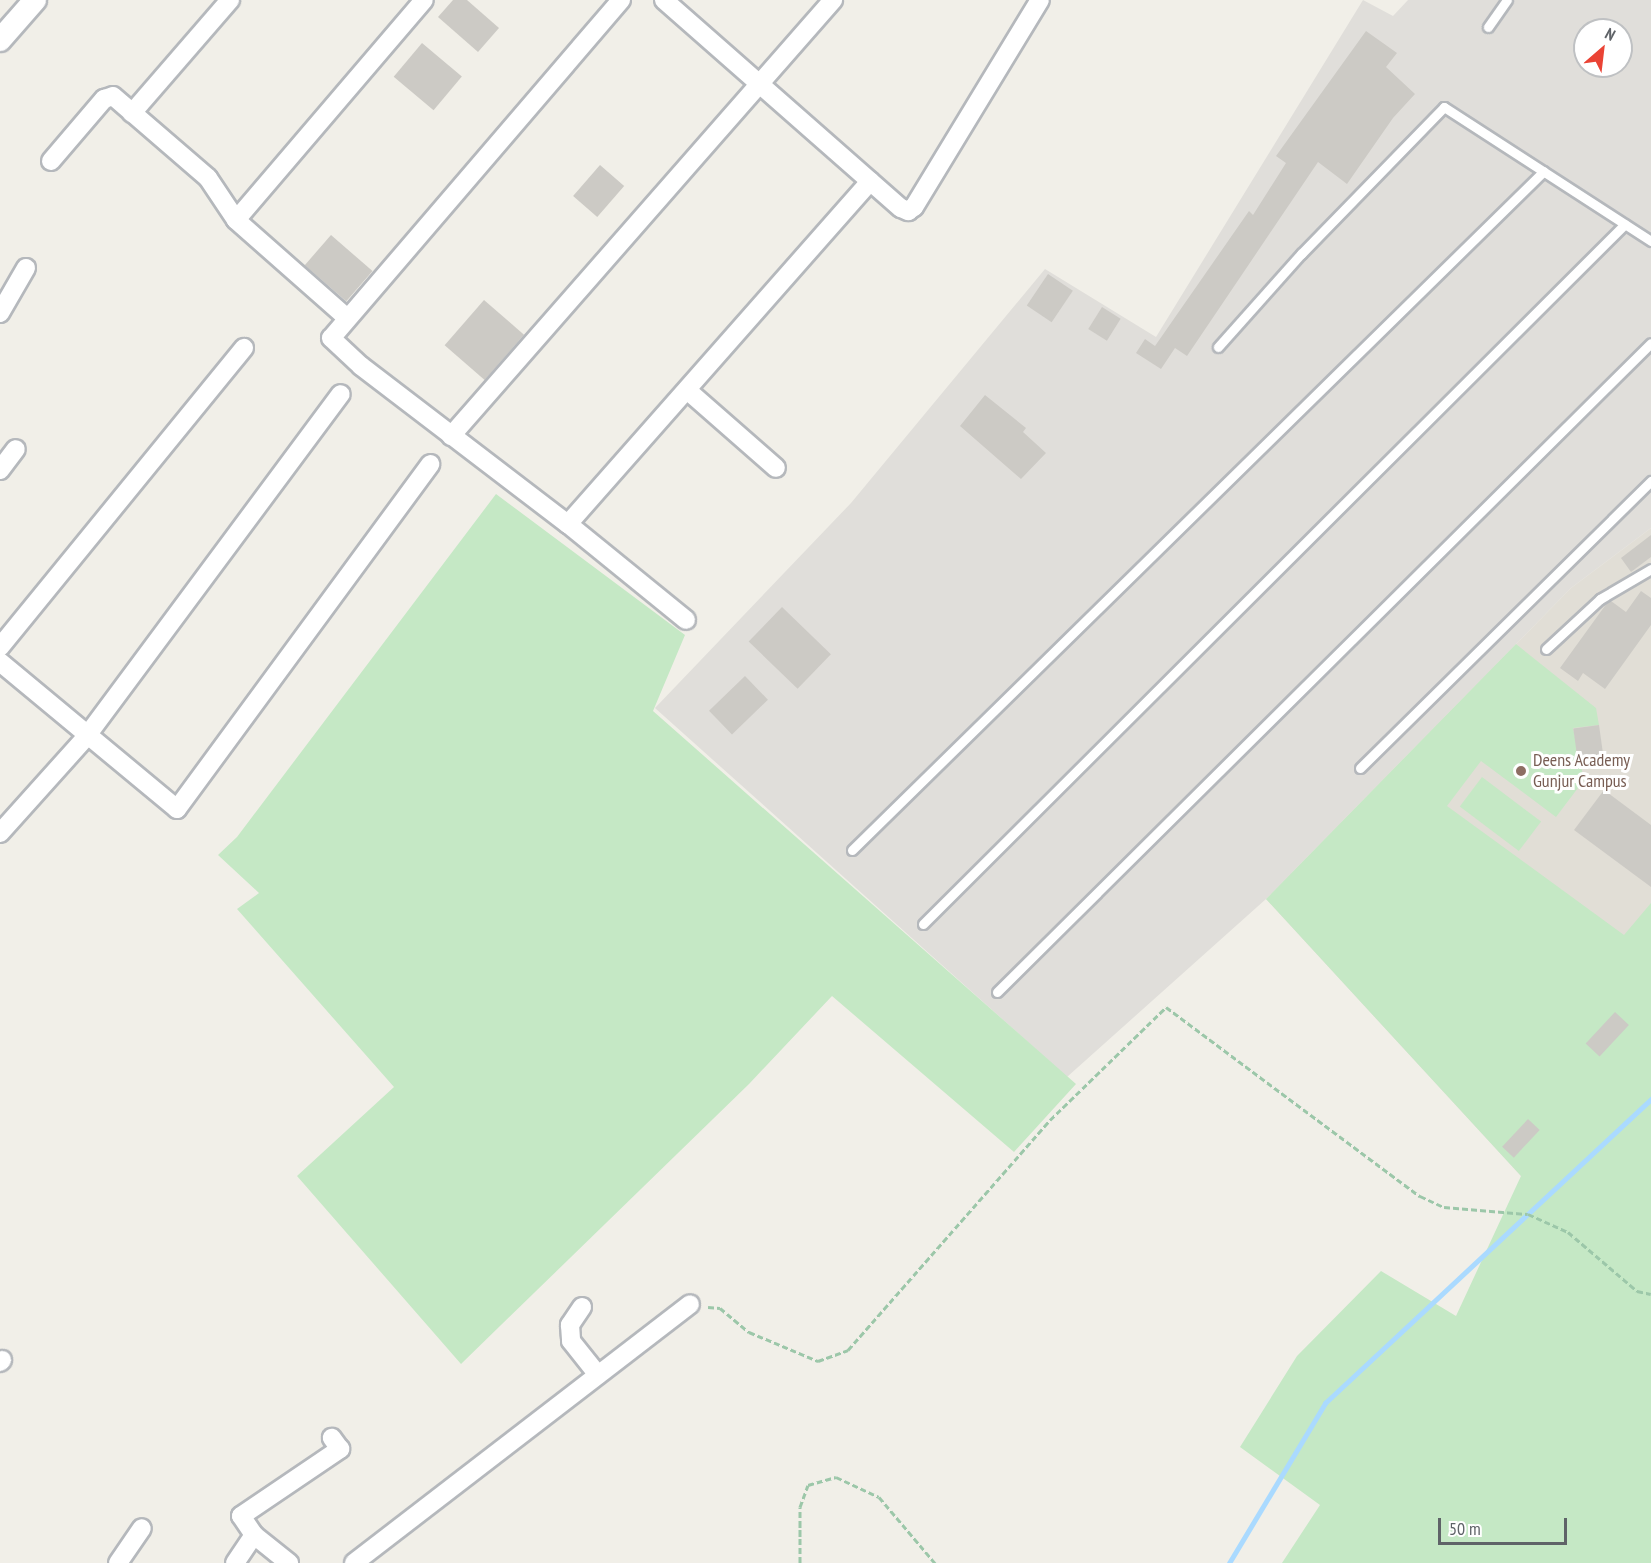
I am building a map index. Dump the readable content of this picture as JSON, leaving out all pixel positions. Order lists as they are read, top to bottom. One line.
{"places":["Deens Academy Gunjur Campus"],"scale_bar":"50 m","north":"top right"}
